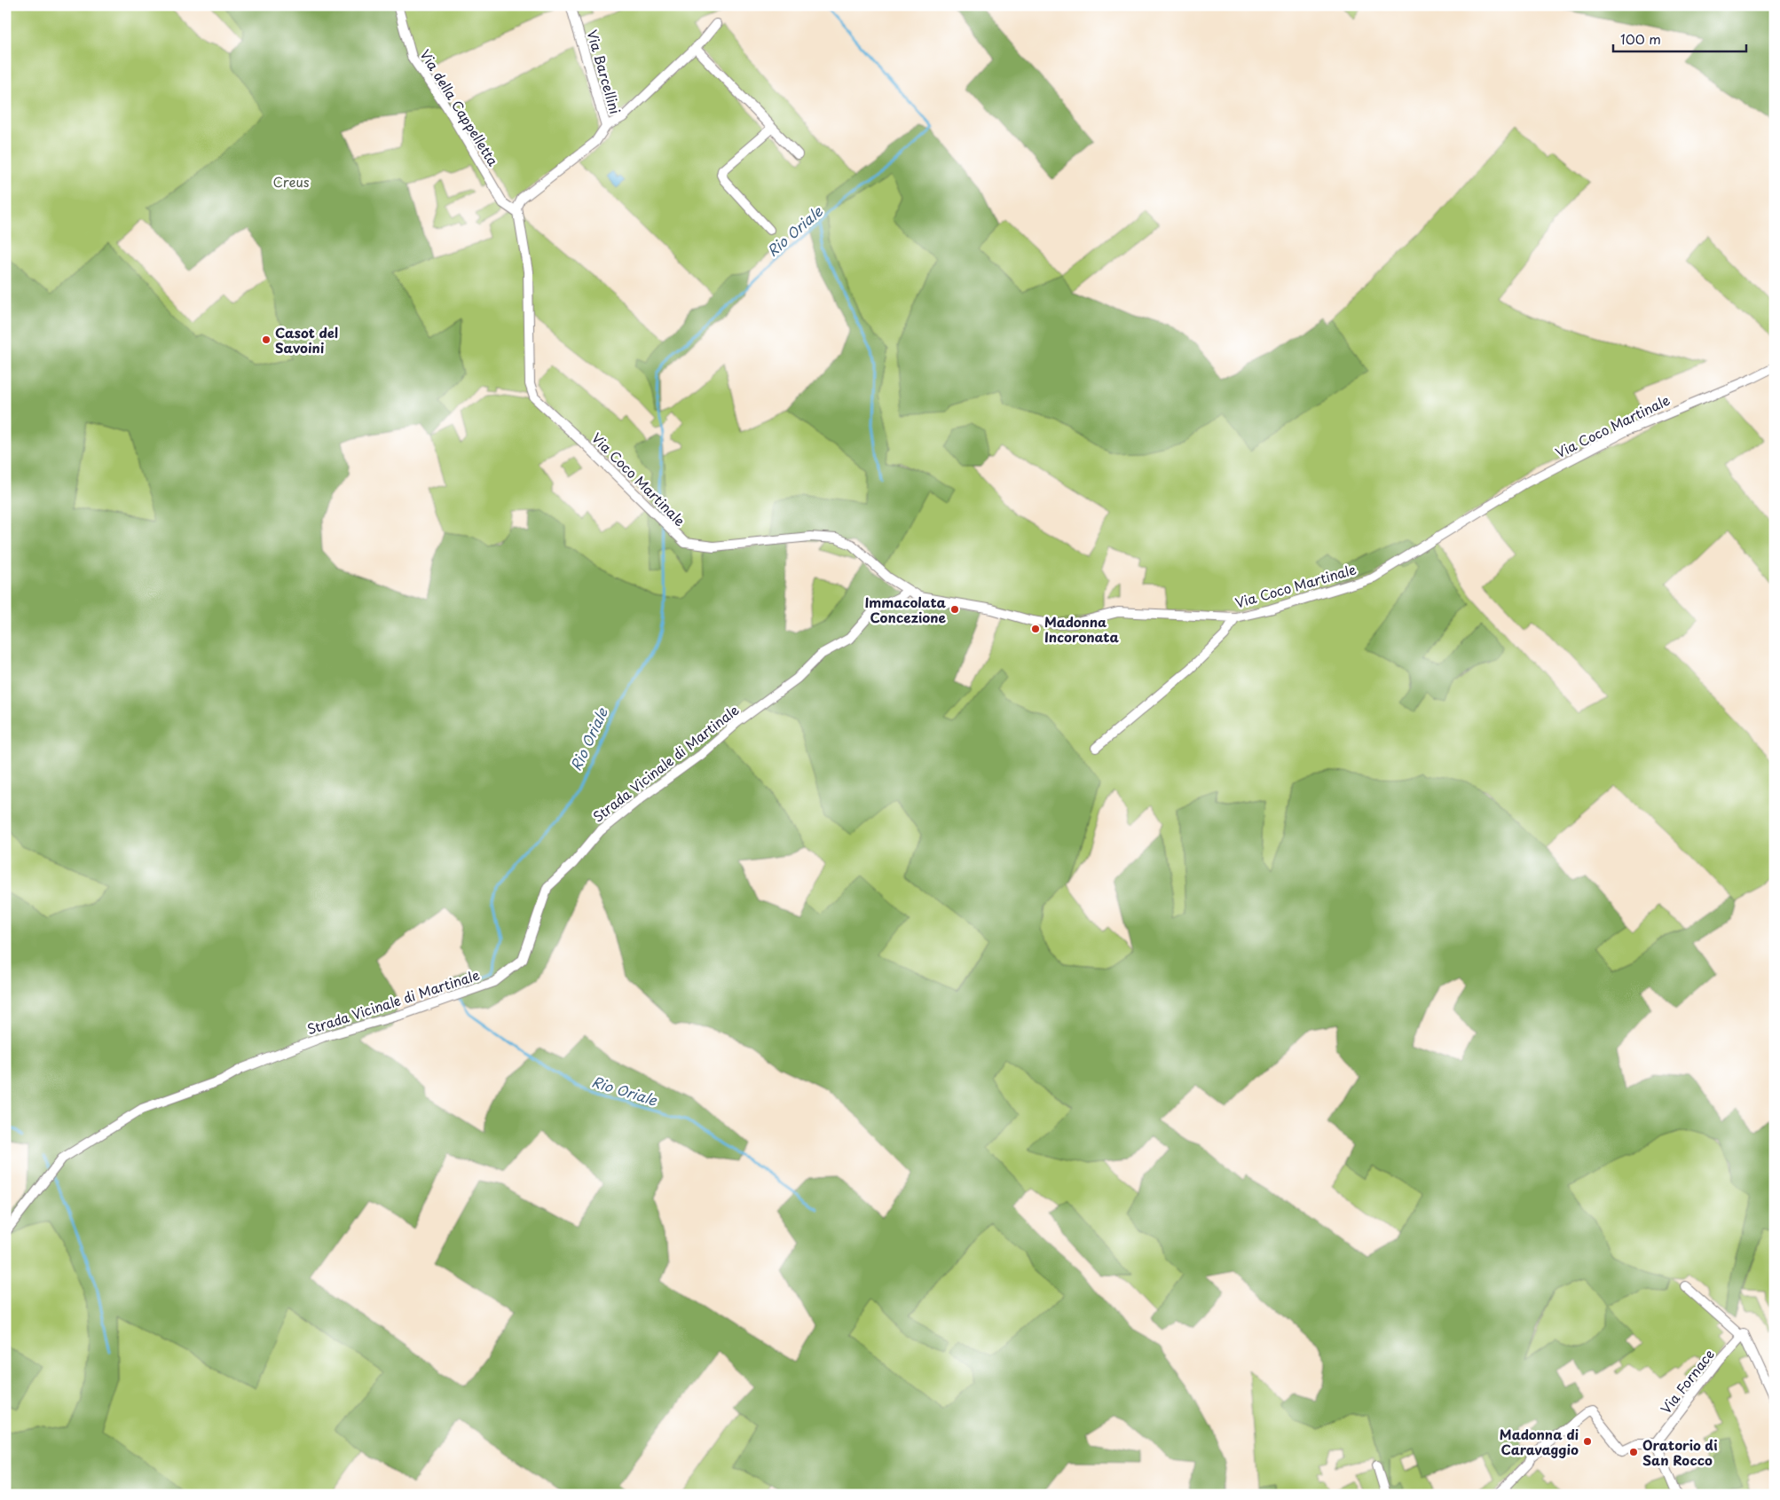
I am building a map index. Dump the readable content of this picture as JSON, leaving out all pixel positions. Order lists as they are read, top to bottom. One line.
{"streets":{"street":["Via Barcellini","Via della Cappelletta","Via Coco Martinale","Strada Vicinale di Martinale","Via Fornace"]},"crossings":[["Via Barcellini","Via della Cappelletta"],["Via Barcellini","Via Coco Martinale"],["Via della Cappelletta","Via Coco Martinale"],["Via Coco Martinale","Strada Vicinale di Martinale"]],"water":["Rio Oriale"],"parks":["Creus"],"places":["Casot del Savoini","Immacolata Concezione","Madonna Incoronata","Madonna di Caravaggio","Oratorio di San Rocco"],"scale_bar":"100 m"}
